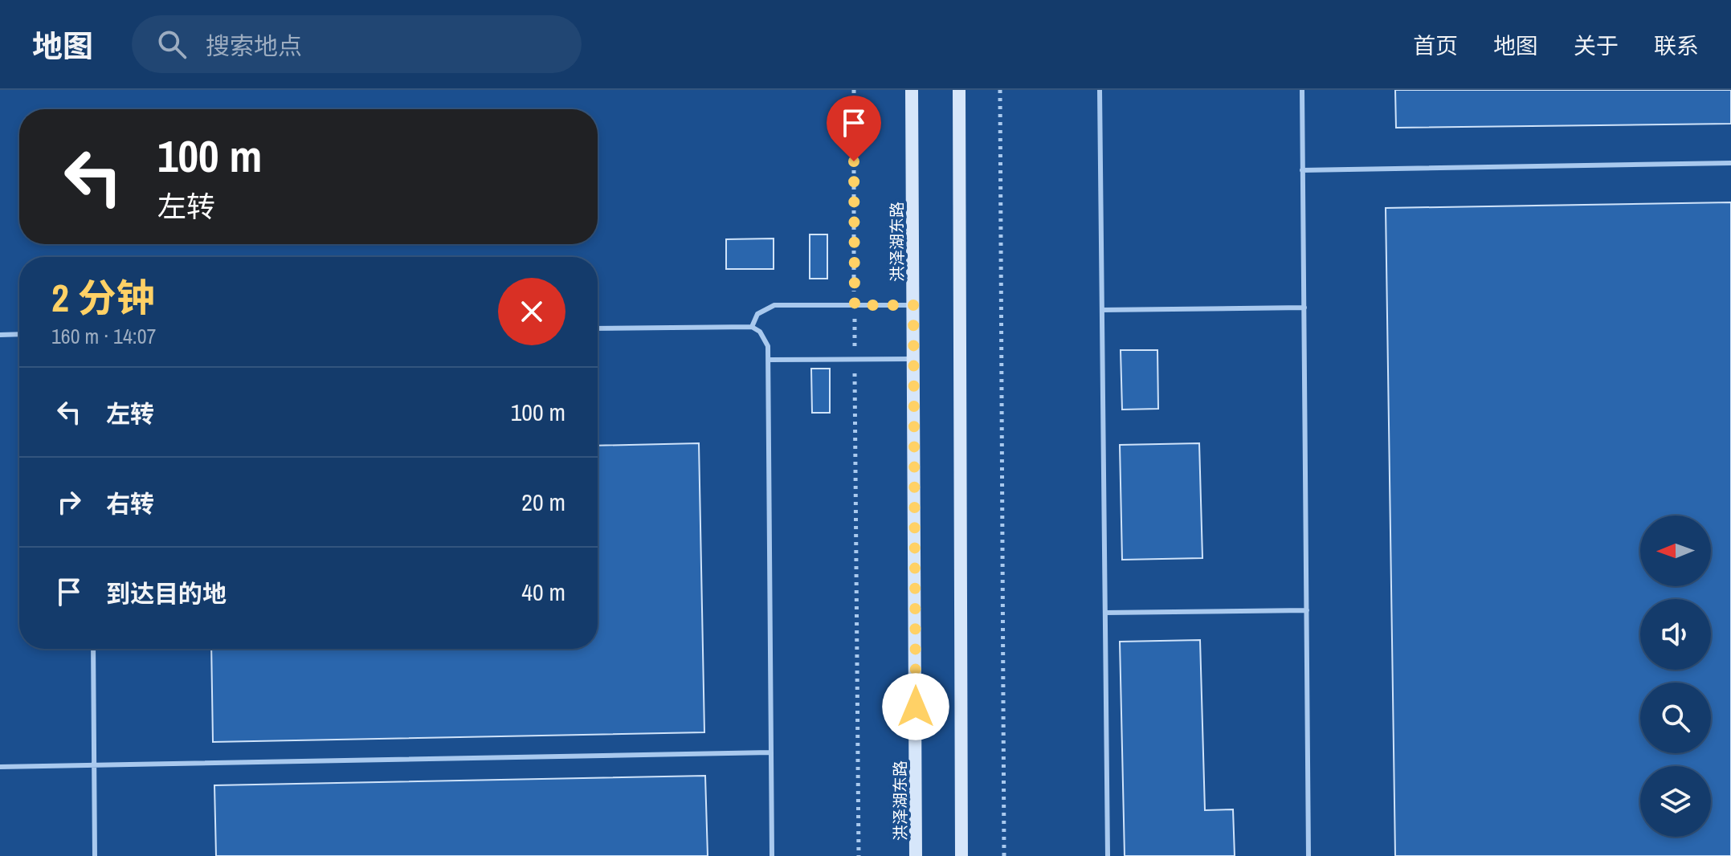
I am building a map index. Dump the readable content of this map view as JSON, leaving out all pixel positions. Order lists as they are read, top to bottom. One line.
{"streets":{"street":["洪泽湖东路"]},"north":"left","page":{"header":"地图","search":"搜索地点","nav":["首页","地图","关于","联系"],"turn":["100 m","左转"],"heading":["2 分钟","160 m · 14:07"],"list":[{"name":"左转","value":"100 m"},{"name":"右转","value":"20 m"},{"name":"到达目的地","value":"40 m"}]}}
